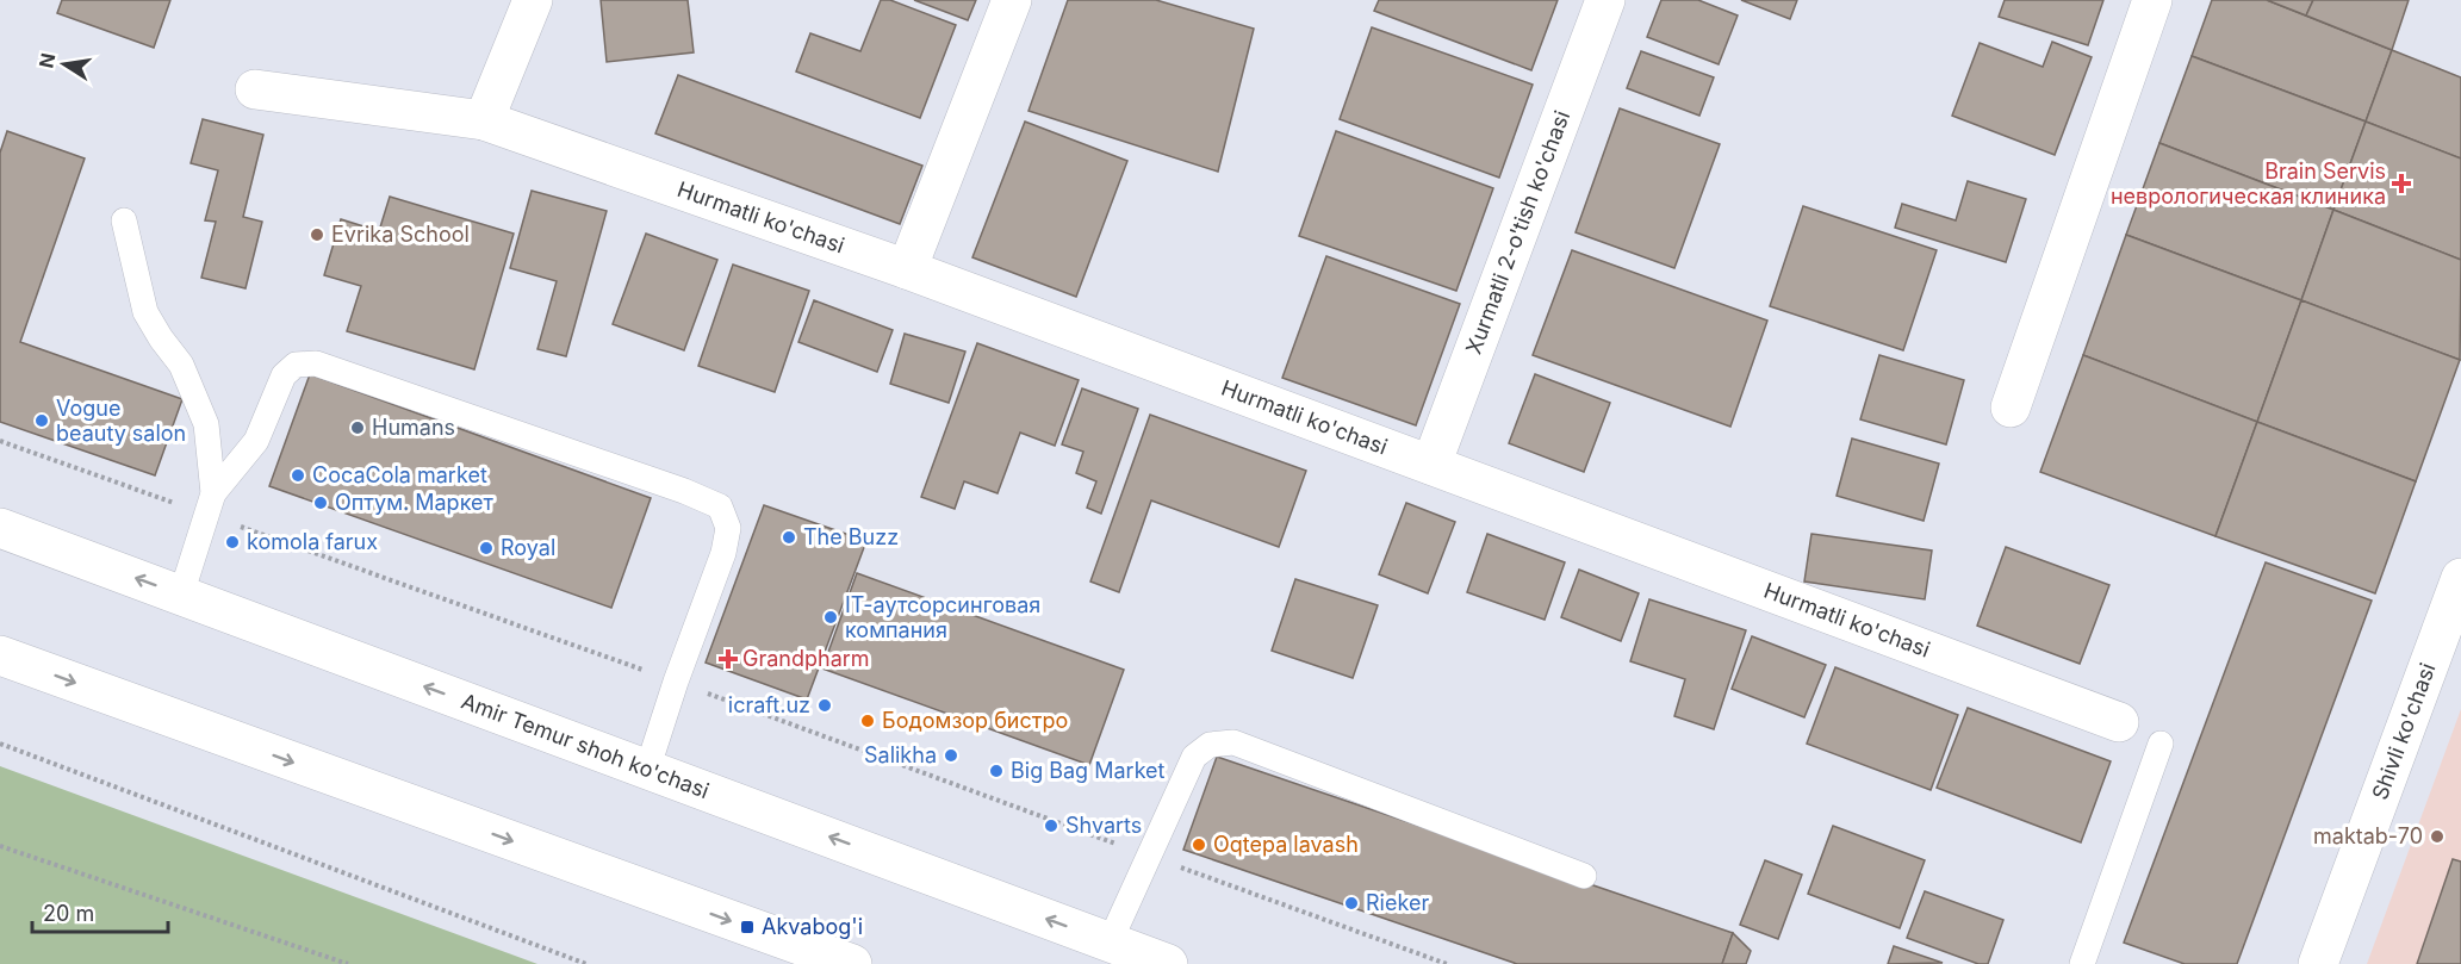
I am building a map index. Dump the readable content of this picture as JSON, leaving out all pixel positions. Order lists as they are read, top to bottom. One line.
{"streets":{"street":["Hurmatli ko'chasi","Xurmatli 2-o'tish ko'chasi","Shivli ko'chasi","Amir Temur shoh ko'chasi"]},"crossings":[["Hurmatli ko'chasi","Xurmatli 2-o'tish ko'chasi"]],"places":{"health":["Brain Servis неврологическая клиника","Grandpharm"],"other":["Evrika School","Vogue beauty salon","Humans","CocaCola market","Оптум. Маркет","The Buzz","komola farux","Royal","IT-aутсорсинговая компания","icraft.uz","Бодомзор бистро","Salikha","Big Bag Market","Shvarts","maktab-70","Oqtepa lavash","Rieker"],"transit":["Akvabog'i"]},"scale_bar":"20 m","north":"left"}
